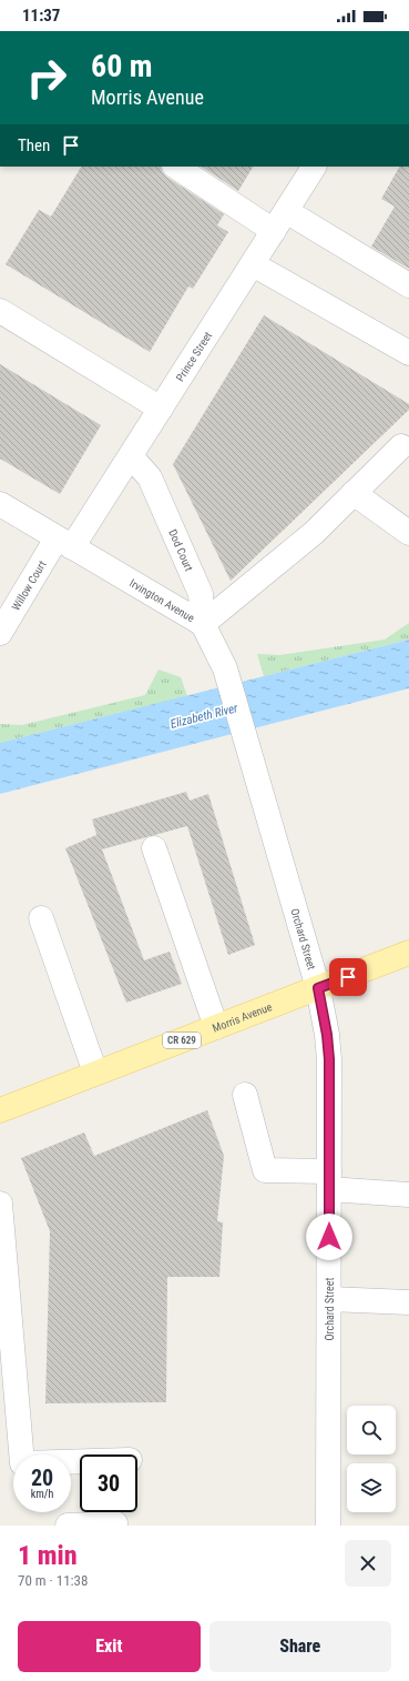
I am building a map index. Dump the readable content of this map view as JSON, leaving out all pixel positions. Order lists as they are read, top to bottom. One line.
{"streets":{"main road":["Morris Avenue","CR 629"],"street":["Prince Street","Dod Court","Willow Court","Irvington Avenue","Orchard Street"]},"crossings":[["Prince Street","Dod Court"],["Prince Street","Willow Court"],["Prince Street","Irvington Avenue"],["Dod Court","Irvington Avenue"],["Willow Court","Irvington Avenue"],["Irvington Avenue","Orchard Street"],["Orchard Street","Morris Avenue"]],"water":["Elizabeth River"],"page":{"status":"11:37","turn":["60 m","Morris Avenue"],"then":"Then","speed":"20 km/h","limit":"30","heading":["1 min","70 m · 11:38"],"buttons":["Exit","Share"]}}
